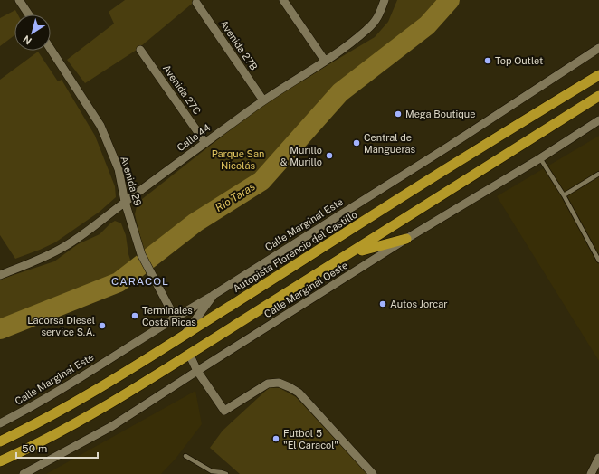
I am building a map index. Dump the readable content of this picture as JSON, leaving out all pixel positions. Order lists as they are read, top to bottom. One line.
{"streets":{"highway":["Autopista Florencio del Castillo"],"street":["Avenida 27B","Avenida 27C","Calle 44","Avenida 29","Calle Marginal Este","Calle Marginal Oeste"]},"crossings":[["Avenida 27B","Calle 44"],["Avenida 27C","Calle 44"],["Calle 44","Avenida 29"],["Avenida 29","Calle Marginal Este"],["Calle Marginal Este","Autopista Florencio del Castillo"]],"districts":["CARACOL"],"water":["Río Taras"],"parks":["Parque San Nicolás"],"places":["Top Outlet","Mega Boutique","Central de Mangueras","Murillo & Murillo","Autos Jorcar","Terminales Costa Ricas","Lacorsa Diesel service S.A.","Futbol 5 \"El Caracol\""],"scale_bar":"50 m","north":"bottom left"}
